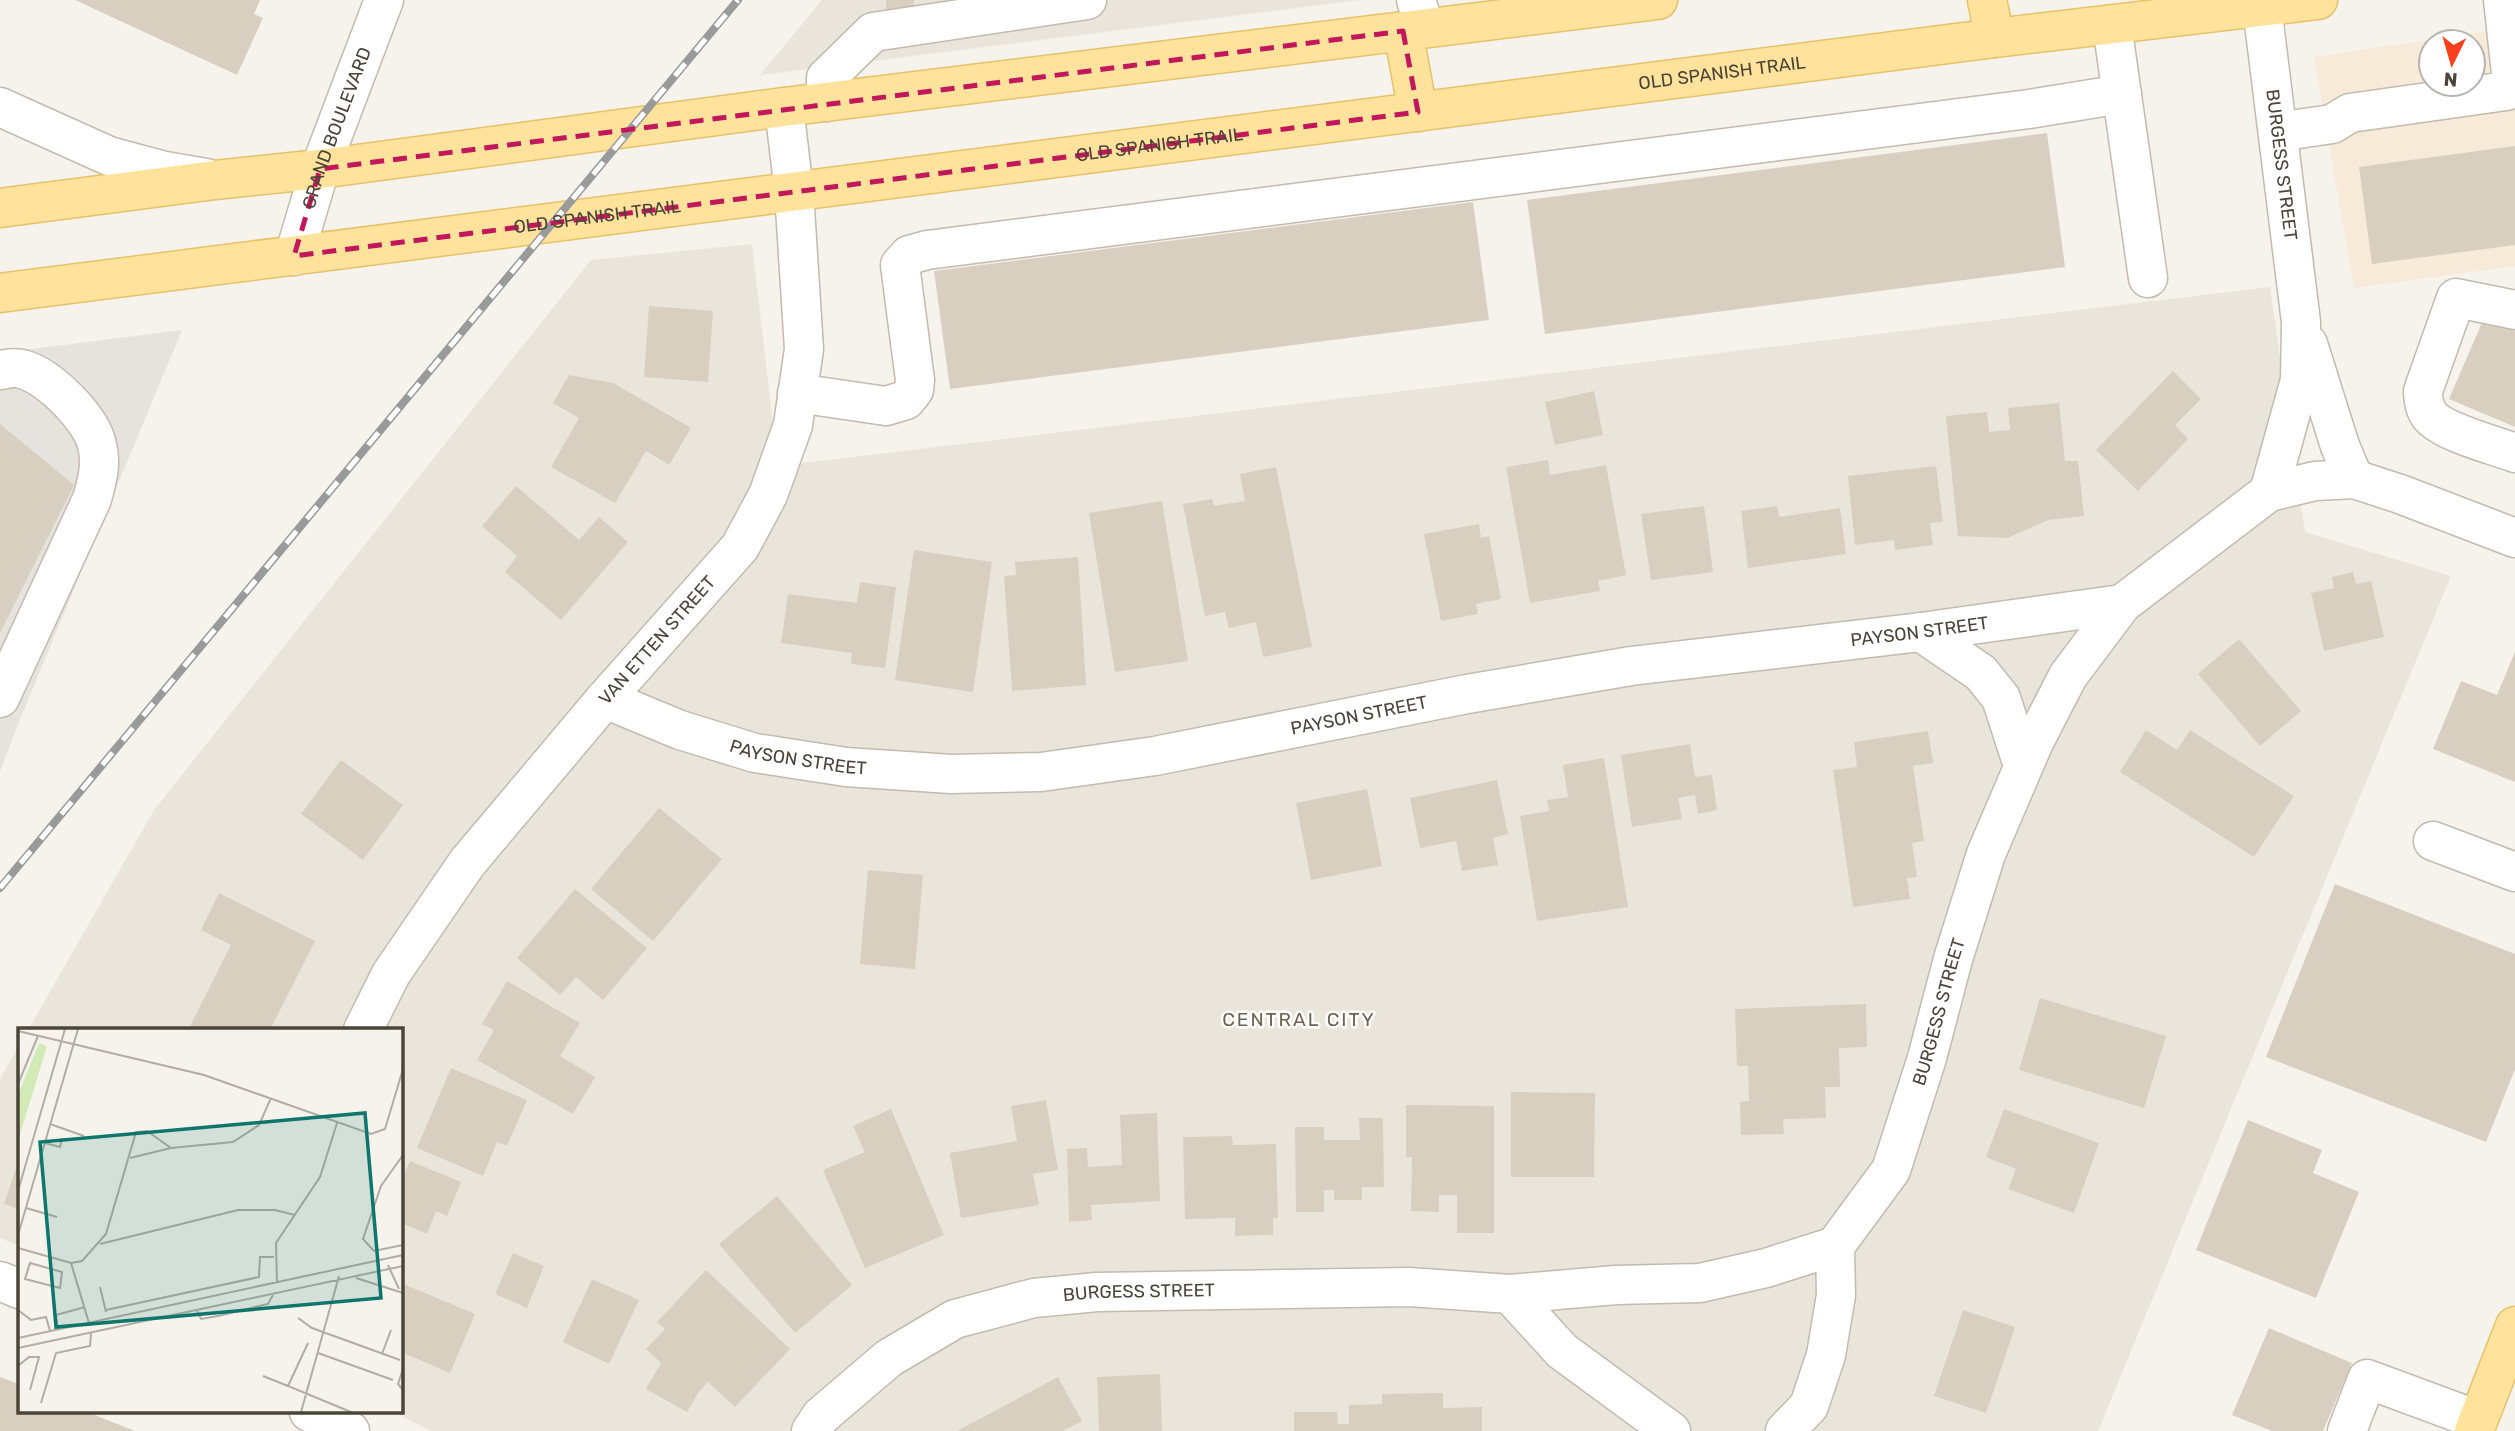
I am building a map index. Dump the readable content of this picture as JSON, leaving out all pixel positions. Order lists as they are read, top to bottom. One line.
{"streets":{"main road":["OLD SPANISH TRAIL"],"street":["GRAND BOULEVARD","BURGESS STREET","PAYSON STREET","VAN ETTEN STREET"]},"crossings":[["OLD SPANISH TRAIL","GRAND BOULEVARD"],["OLD SPANISH TRAIL","BURGESS STREET"],["OLD SPANISH TRAIL","VAN ETTEN STREET"],["BURGESS STREET","PAYSON STREET"],["PAYSON STREET","VAN ETTEN STREET"]],"districts":["CENTRAL CITY"],"north":"bottom"}
